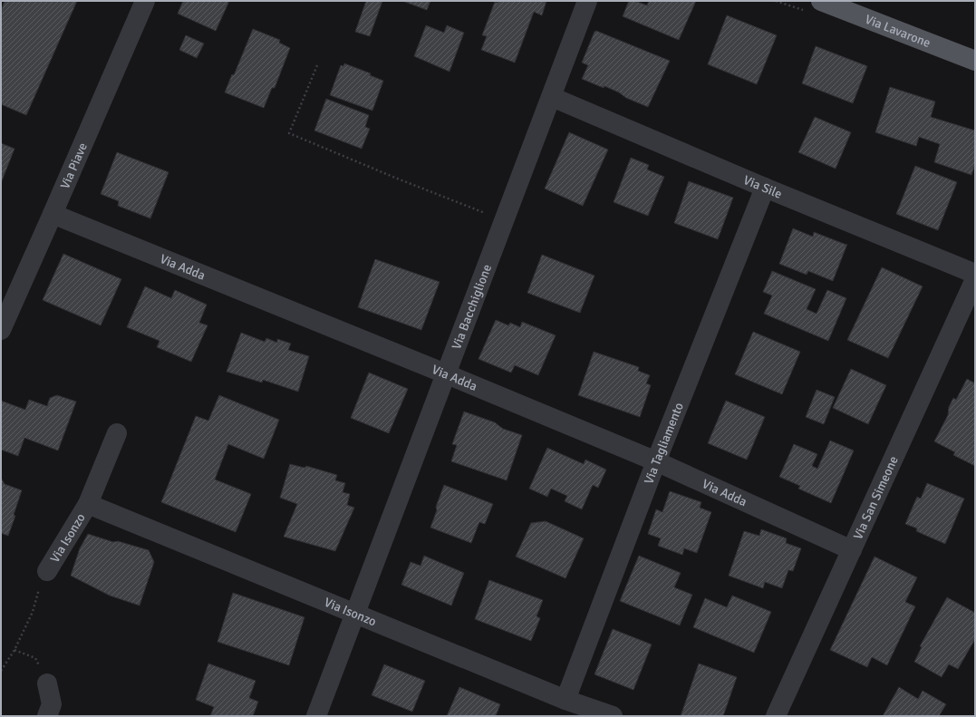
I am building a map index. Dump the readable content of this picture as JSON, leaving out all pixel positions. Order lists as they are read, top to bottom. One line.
{"streets":{"main road":["Via Lavarone"],"street":["Via Piave","Via Sile","Via Adda","Via Bacchiglione","Via Tagliamento","Via San Simeone","Via Isonzo"]},"crossings":[["Via Piave","Via Adda"],["Via Sile","Via Bacchiglione"],["Via Sile","Via Tagliamento"],["Via Adda","Via Bacchiglione"],["Via Adda","Via Tagliamento"],["Via Adda","Via San Simeone"],["Via Bacchiglione","Via Isonzo"],["Via Tagliamento","Via Isonzo"]]}
